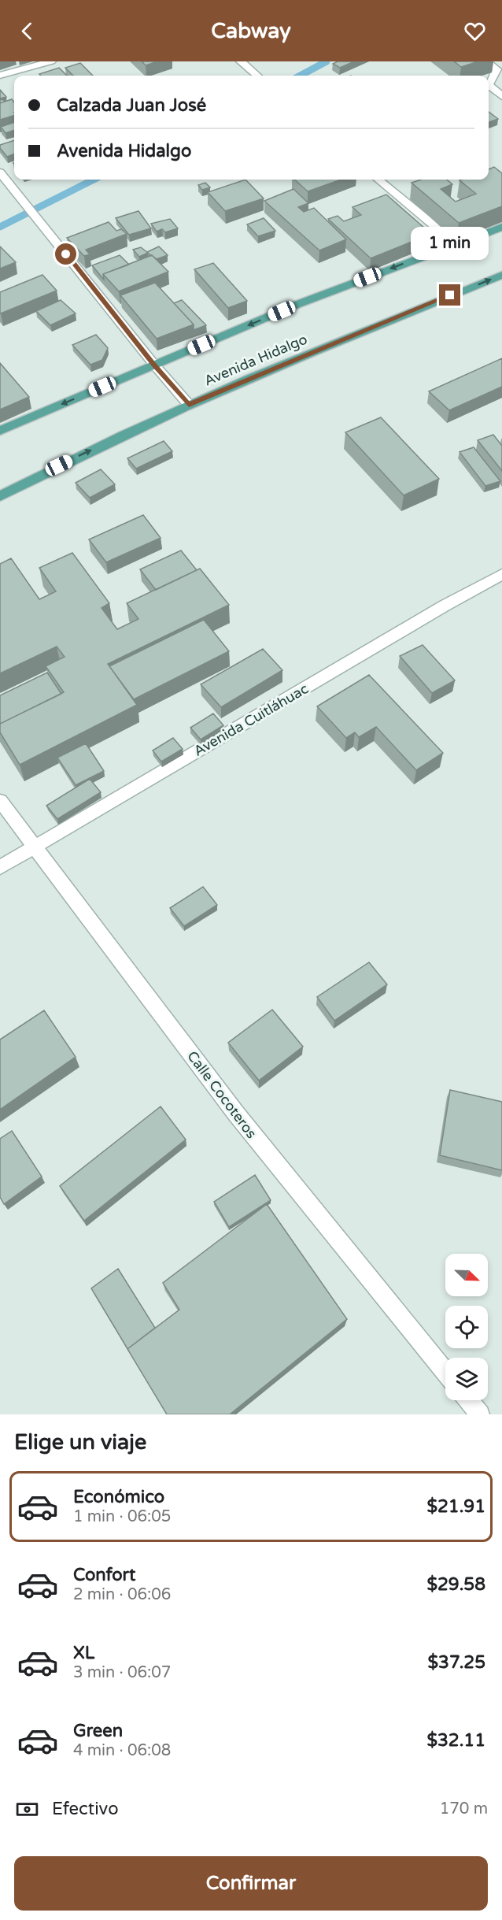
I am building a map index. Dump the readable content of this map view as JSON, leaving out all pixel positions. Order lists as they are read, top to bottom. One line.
{"streets":{"main road":["Avenida Hidalgo"],"street":["Avenida Cuitláhuac","Calle Cocoteros"]},"crossings":[["Avenida Cuitláhuac","Calle Cocoteros"]],"north":"bottom right","page":{"header":"Cabway","banner":["Calzada Juan José","Avenida Hidalgo"],"bubble":"1 min","heading":"Elige un viaje","list":[{"name":"Económico","note":"1 min · 06:05","value":"$21.91"},{"name":"Confort","note":"2 min · 06:06","value":"$29.58"},{"name":"XL","note":"3 min · 06:07","value":"$37.25"},{"name":"Green","note":"4 min · 06:08","value":"$32.11"}],"pay":["Efectivo","170 m"],"buttons":"Confirmar"}}
